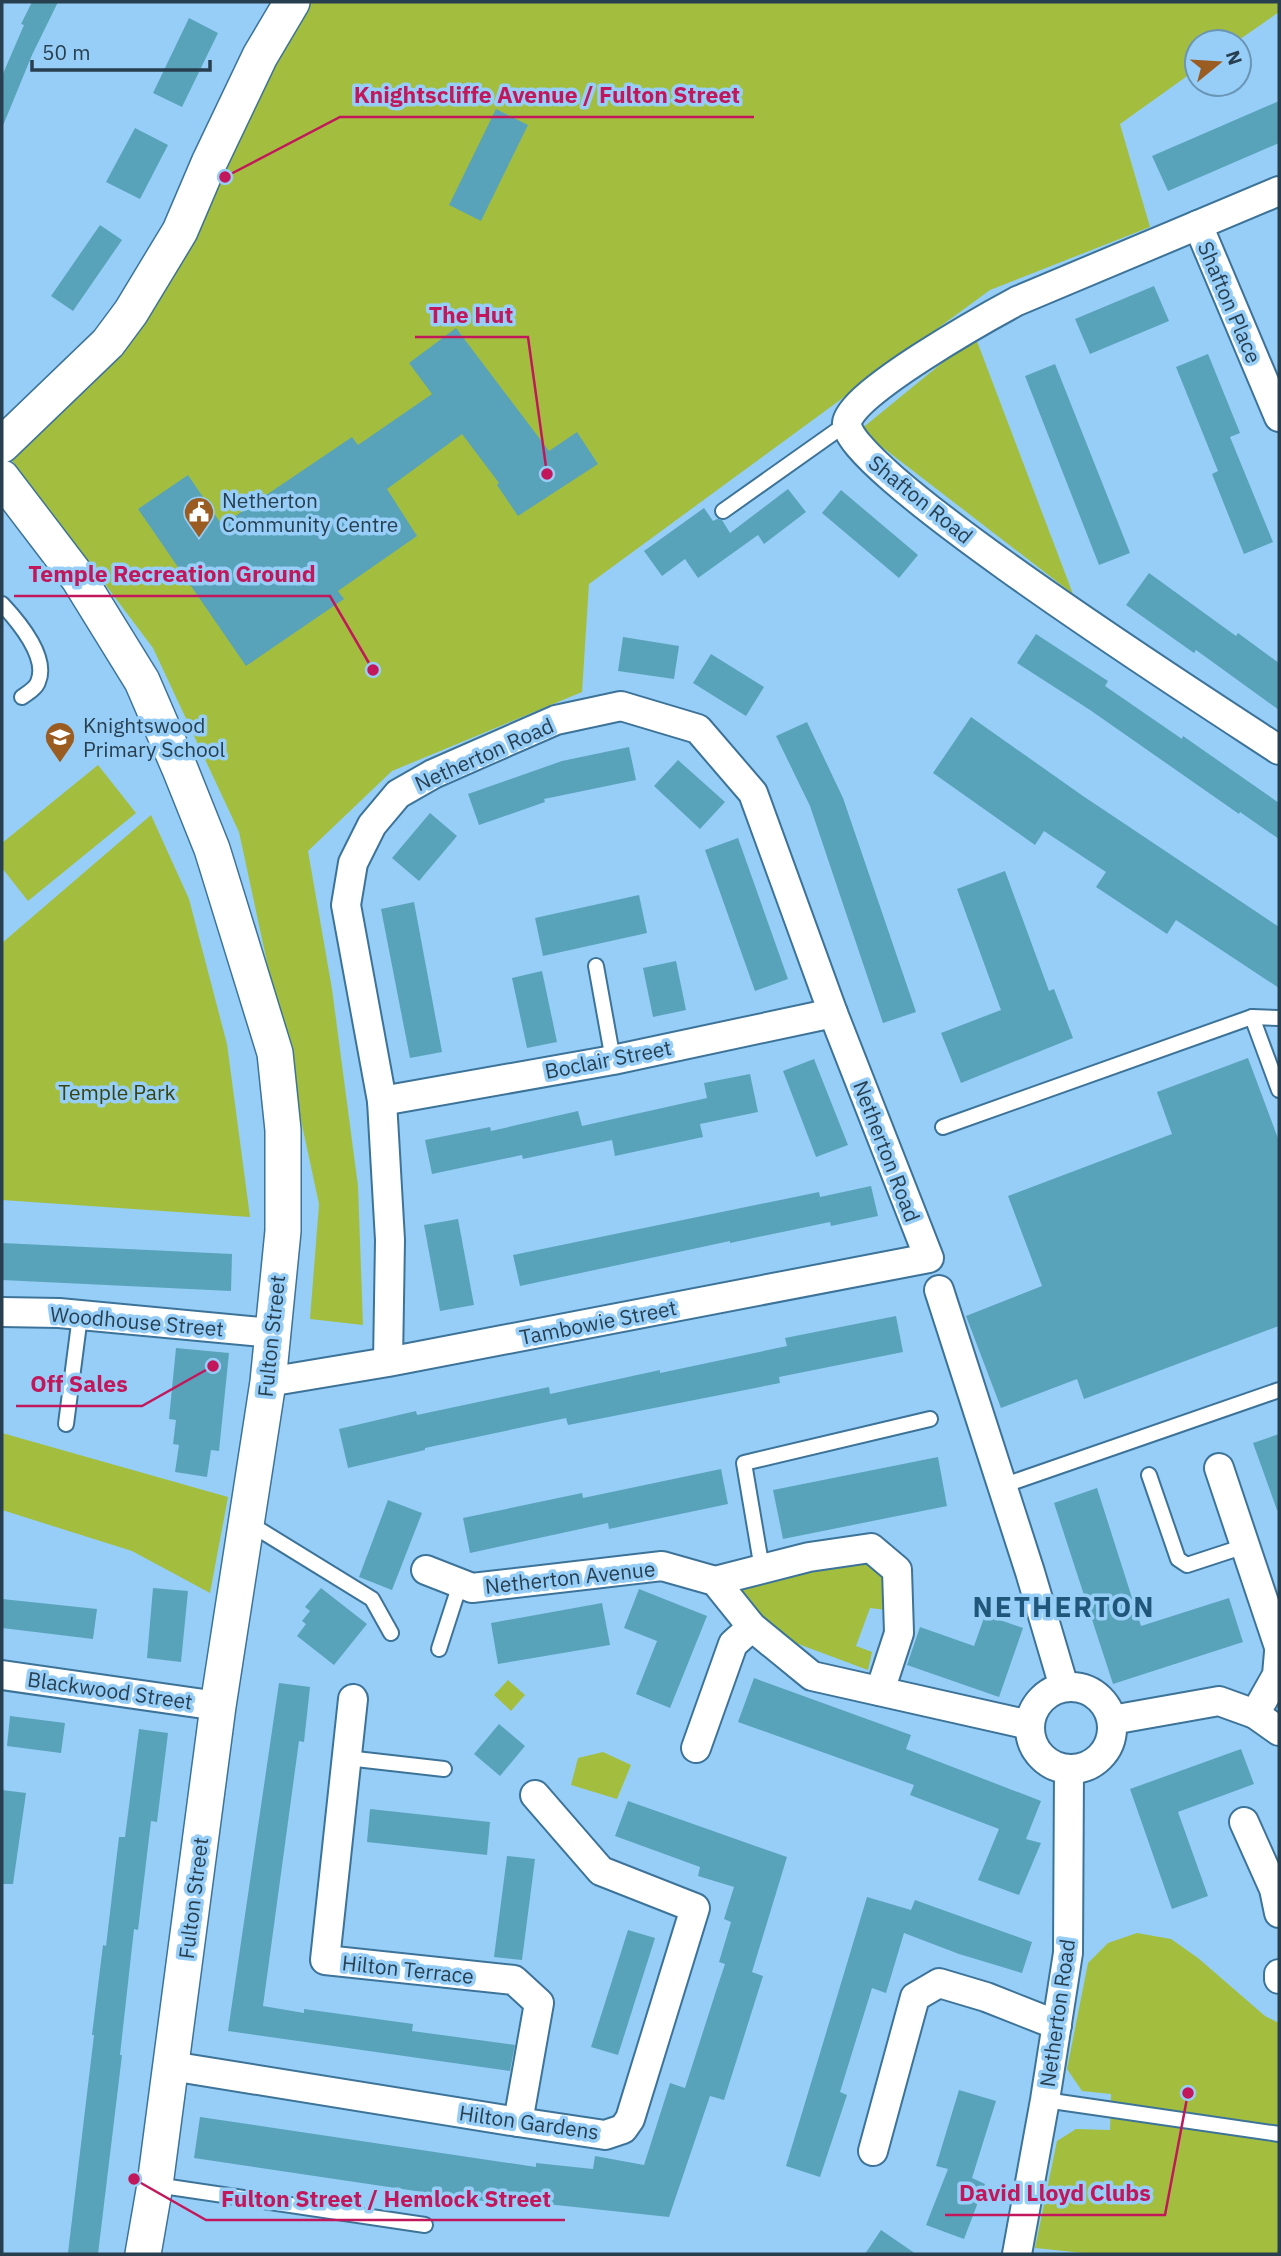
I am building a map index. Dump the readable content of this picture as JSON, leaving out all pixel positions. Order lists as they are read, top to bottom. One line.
{"streets":{"street":["Shafton Place","Shafton Road","Netherton Road","Boclair Street","Woodhouse Street","Tambowie Street","Fulton Street","Netherton Avenue","Blackwood Street","Hilton Terrace","Hilton Gardens"]},"crossings":[["Netherton Road","Boclair Street"],["Netherton Road","Tambowie Street"],["Woodhouse Street","Fulton Street"],["Tambowie Street","Fulton Street"],["Fulton Street","Blackwood Street"],["Fulton Street","Hilton Gardens"],["Hilton Terrace","Hilton Gardens"]],"districts":["NETHERTON"],"parks":["Temple Park"],"places":{"other":["Knightscliffe Avenue / Fulton Street","The Hut","Temple Recreation Ground","Off Sales","David Lloyd Clubs","Fulton Street / Hemlock Street"],"public building":["Netherton Community Centre"],"school or university":["Knightswood Primary School"]},"scale_bar":"50 m","north":"right"}
